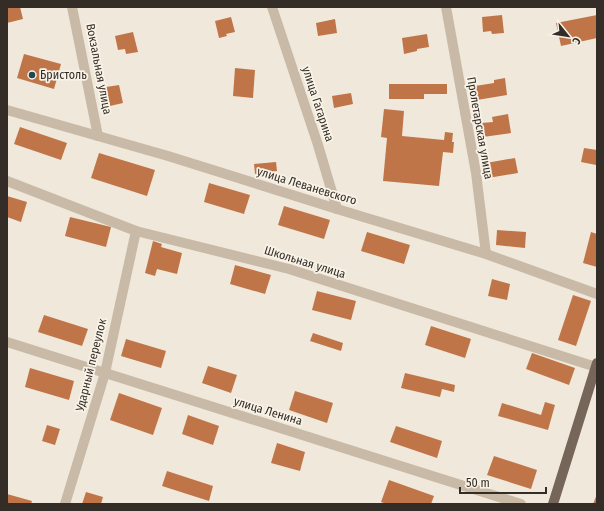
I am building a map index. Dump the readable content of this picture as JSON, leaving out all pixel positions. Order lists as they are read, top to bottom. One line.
{"streets":{"street":["Вокзальная улица","улица Гагарина","Пролетарская улица","улица Леваневского","Школьная улица","Ударный переулок","улица Ленина"]},"crossings":[["Вокзальная улица","улица Леваневского"],["улица Гагарина","улица Леваневского"],["Пролетарская улица","улица Леваневского"],["Школьная улица","Ударный переулок"],["Ударный переулок","улица Ленина"]],"places":["Бристоль"],"scale_bar":"50 m","north":"bottom right"}
